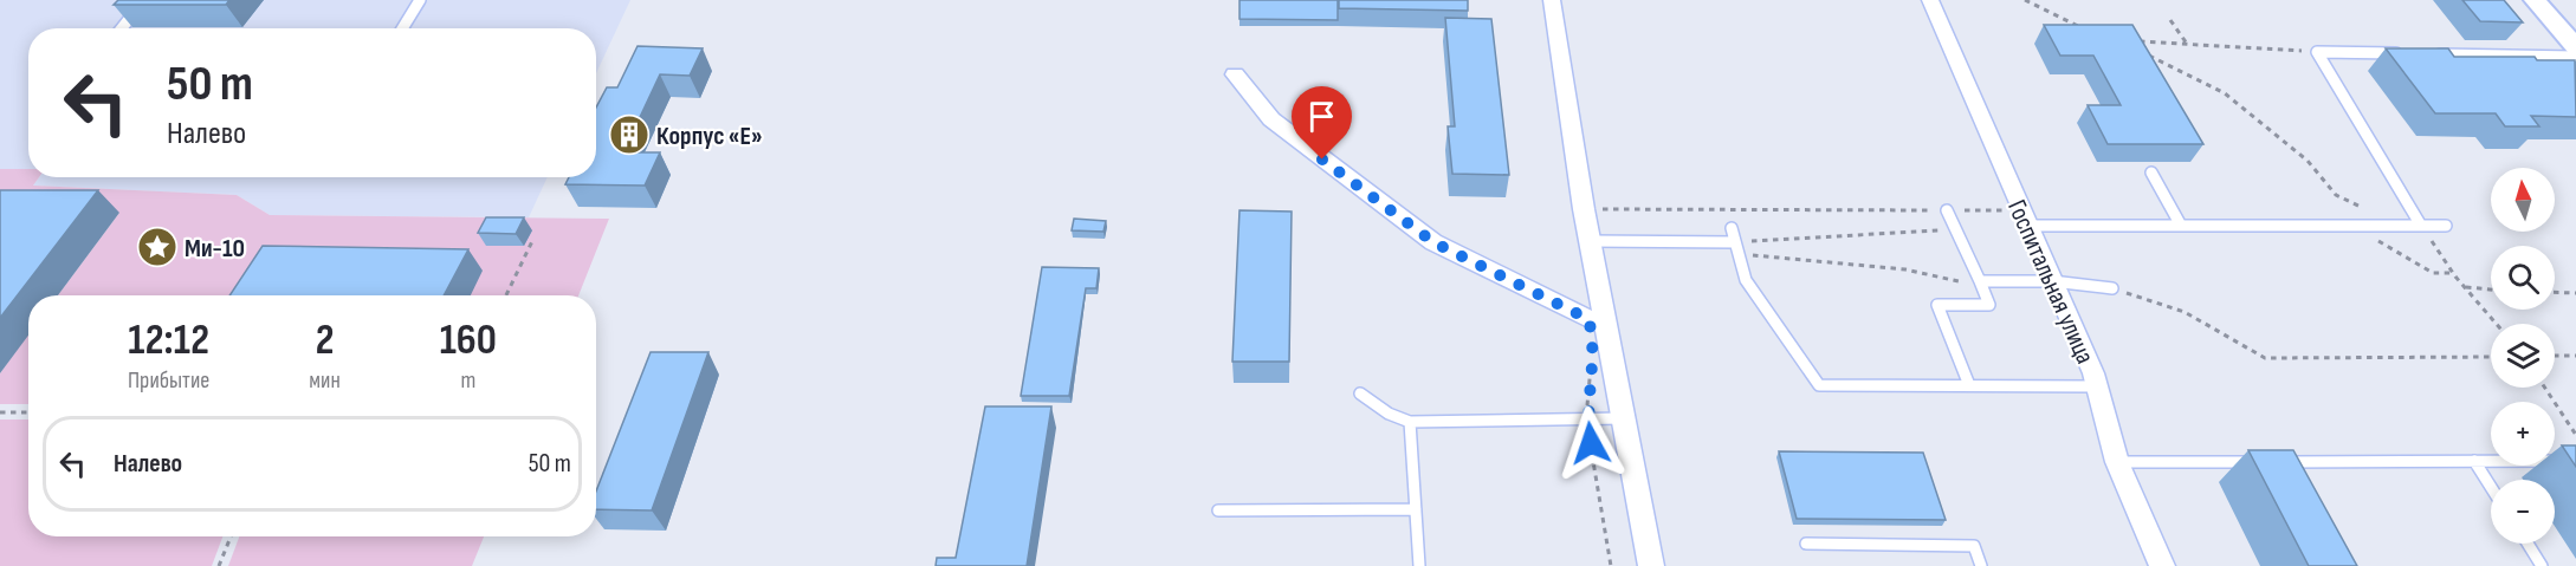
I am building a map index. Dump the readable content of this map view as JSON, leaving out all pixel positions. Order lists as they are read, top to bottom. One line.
{"streets":{"street":["Госпитальная улица"]},"places":{"building":["Корпус «Е»"],"place":["Ми-10"]},"north":"top","page":{"turn":["50 m","Налево"],"map_buttons":["+","−"],"eta":["12:12","Прибытие","2","мин","160","m"],"list":[{"name":"Налево","value":"50 m"}]}}
